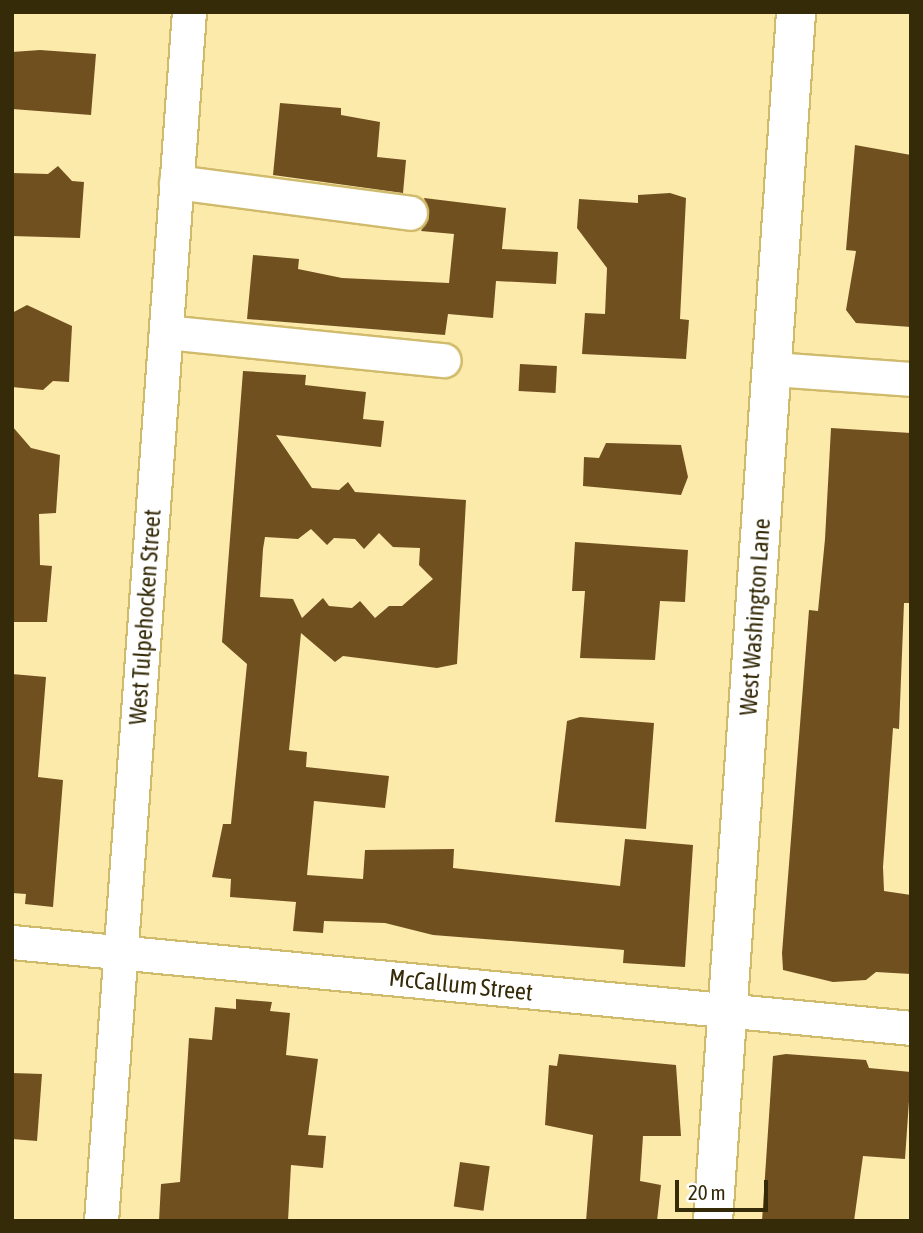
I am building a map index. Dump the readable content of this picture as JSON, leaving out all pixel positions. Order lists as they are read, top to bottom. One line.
{"streets":{"main road":["West Washington Lane"],"street":["West Tulpehocken Street","McCallum Street"]},"crossings":[["West Tulpehocken Street","McCallum Street"],["West Washington Lane","McCallum Street"]],"scale_bar":"20 m"}
